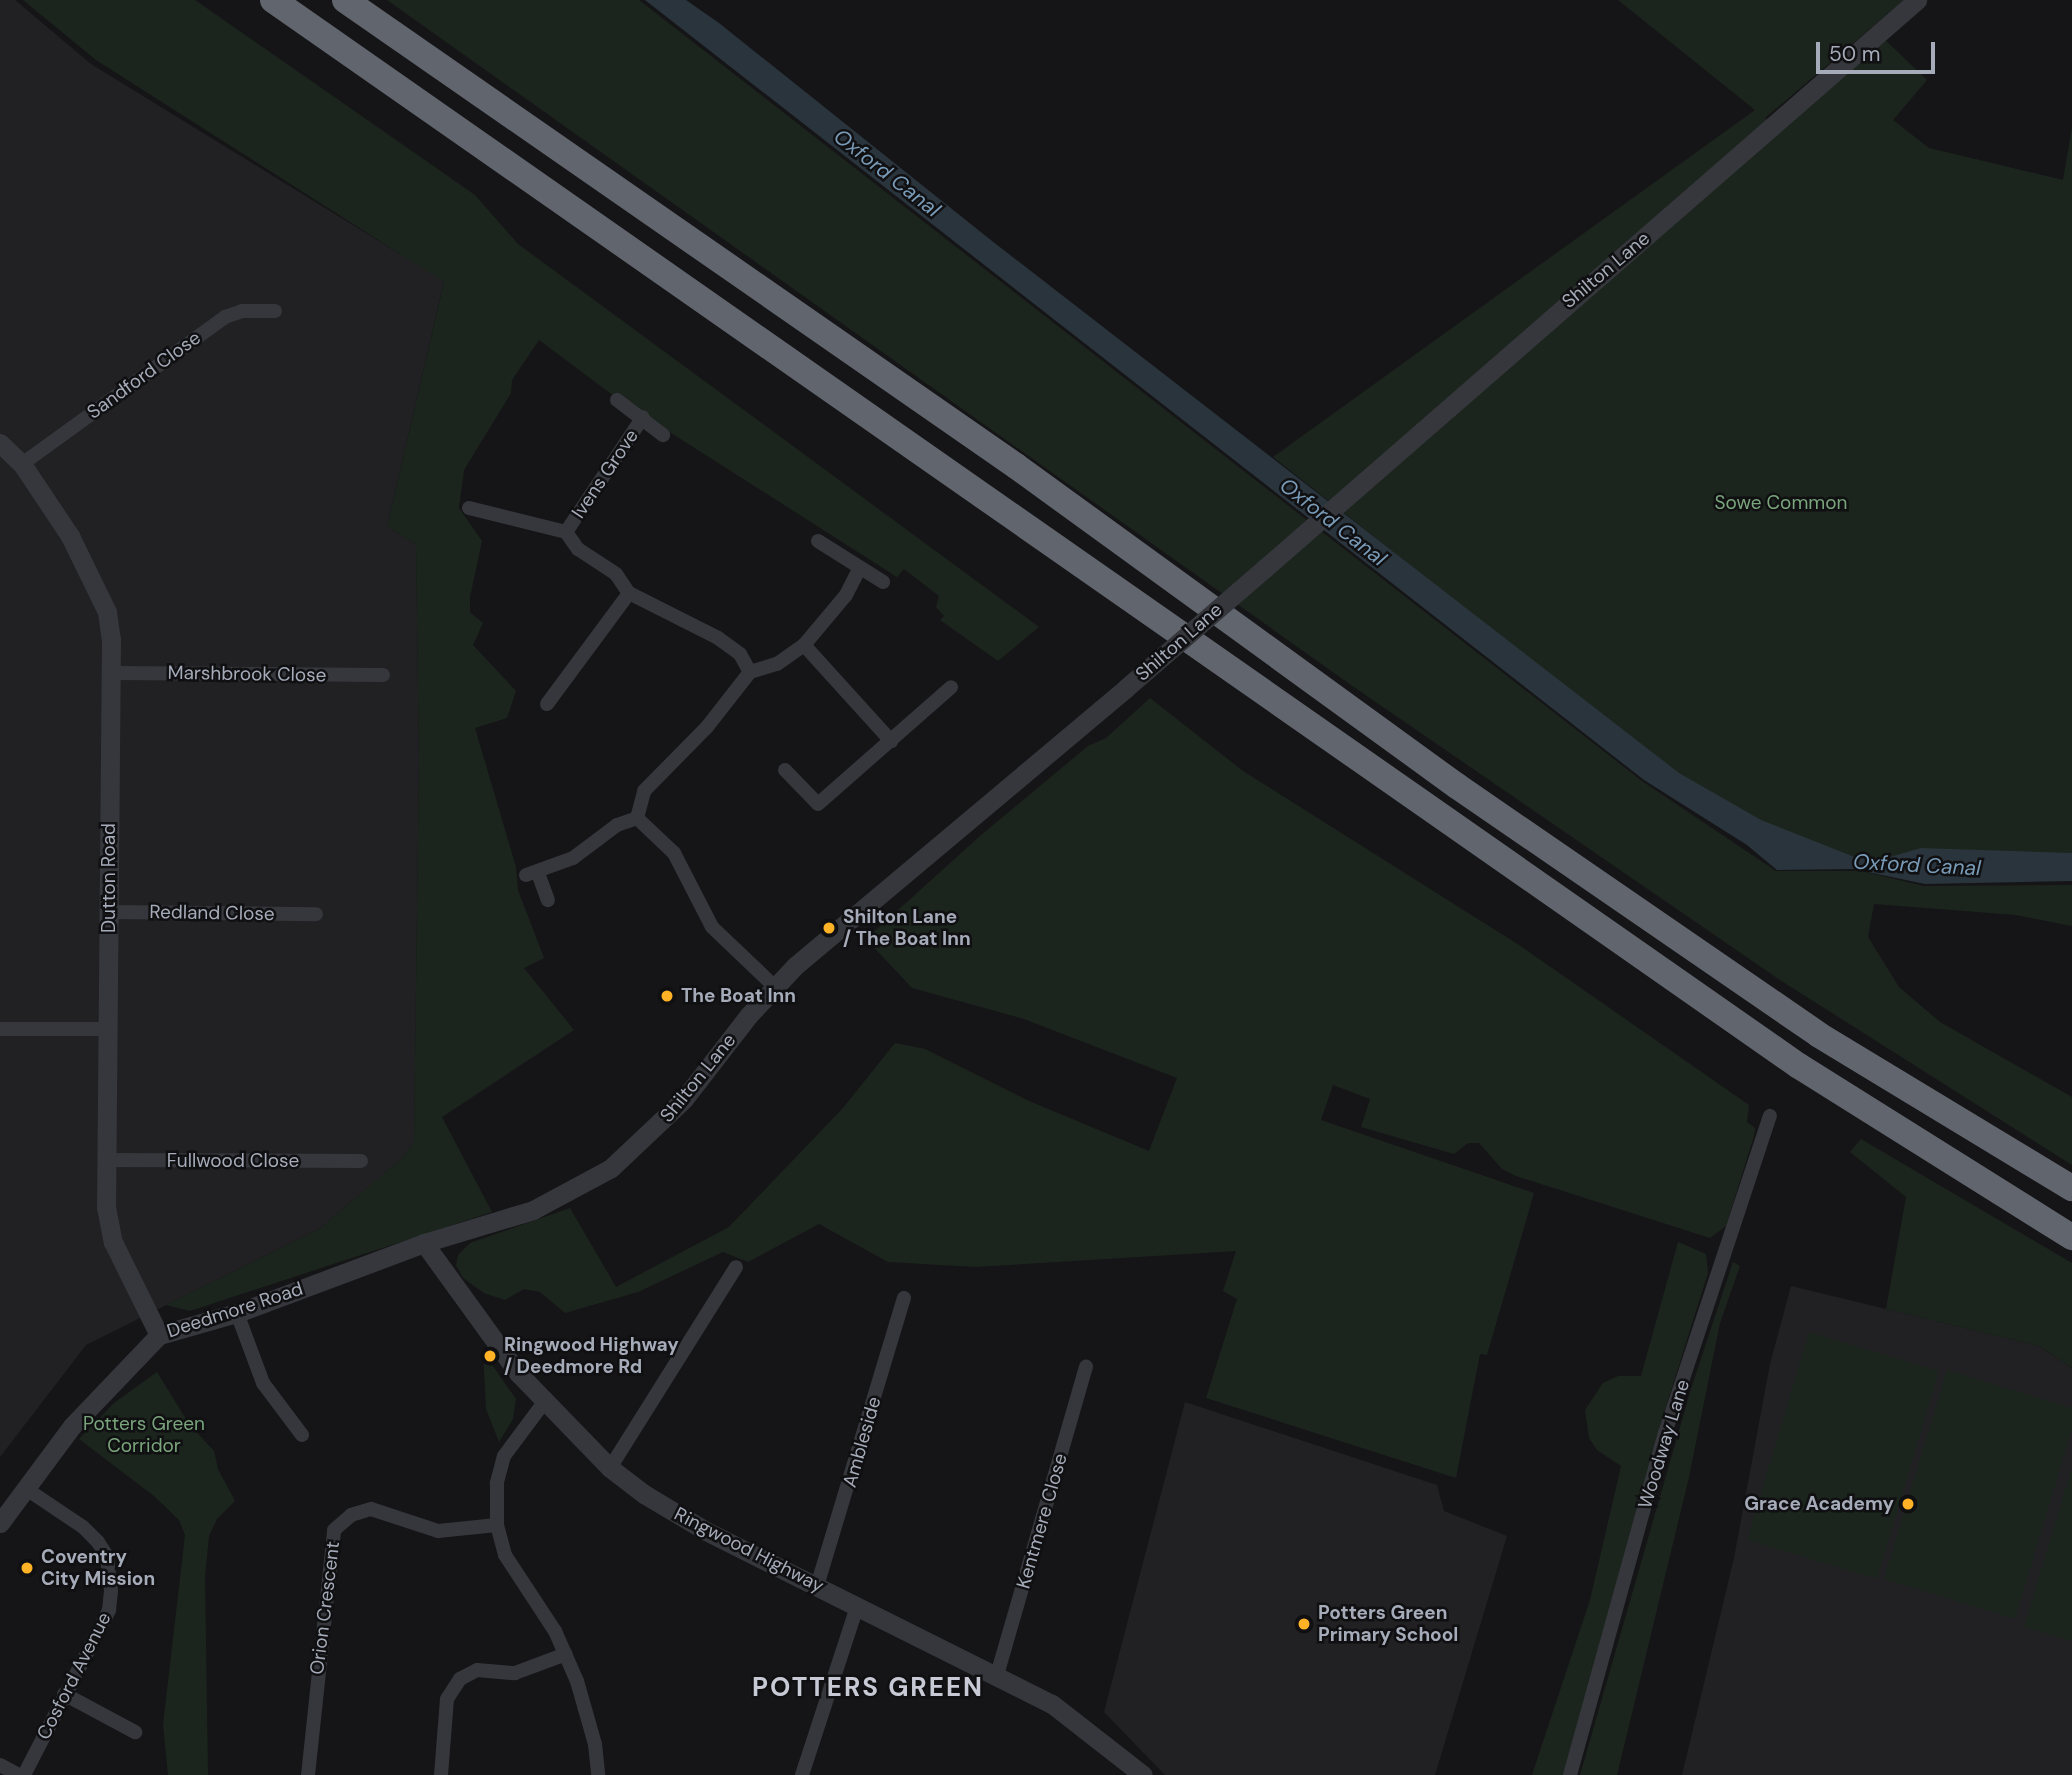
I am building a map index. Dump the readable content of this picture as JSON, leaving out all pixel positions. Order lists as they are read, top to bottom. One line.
{"streets":{"street":["Shilton Lane","Sandford Close","Ivens Grove","Marshbrook Close","Dutton Road","Redland Close","Fullwood Close","Deedmore Road","Ambleside","Woodway Lane","Kentmere Close","Ringwood Highway","Orion Crescent","Cosford Avenue"]},"crossings":[["Shilton Lane","Deedmore Road"],["Shilton Lane","Ringwood Highway"],["Sandford Close","Dutton Road"],["Marshbrook Close","Dutton Road"],["Dutton Road","Redland Close"],["Dutton Road","Fullwood Close"],["Dutton Road","Deedmore Road"],["Deedmore Road","Ringwood Highway"],["Deedmore Road","Cosford Avenue"],["Ambleside","Ringwood Highway"],["Kentmere Close","Ringwood Highway"]],"districts":["POTTERS GREEN"],"water":["Oxford Canal"],"parks":["Sowe Common","Potters Green Corridor"],"places":["Shilton Lane / The Boat Inn","The Boat Inn","Ringwood Highway / Deedmore Rd","Grace Academy","Coventry City Mission","Potters Green Primary School"],"scale_bar":"50 m"}
